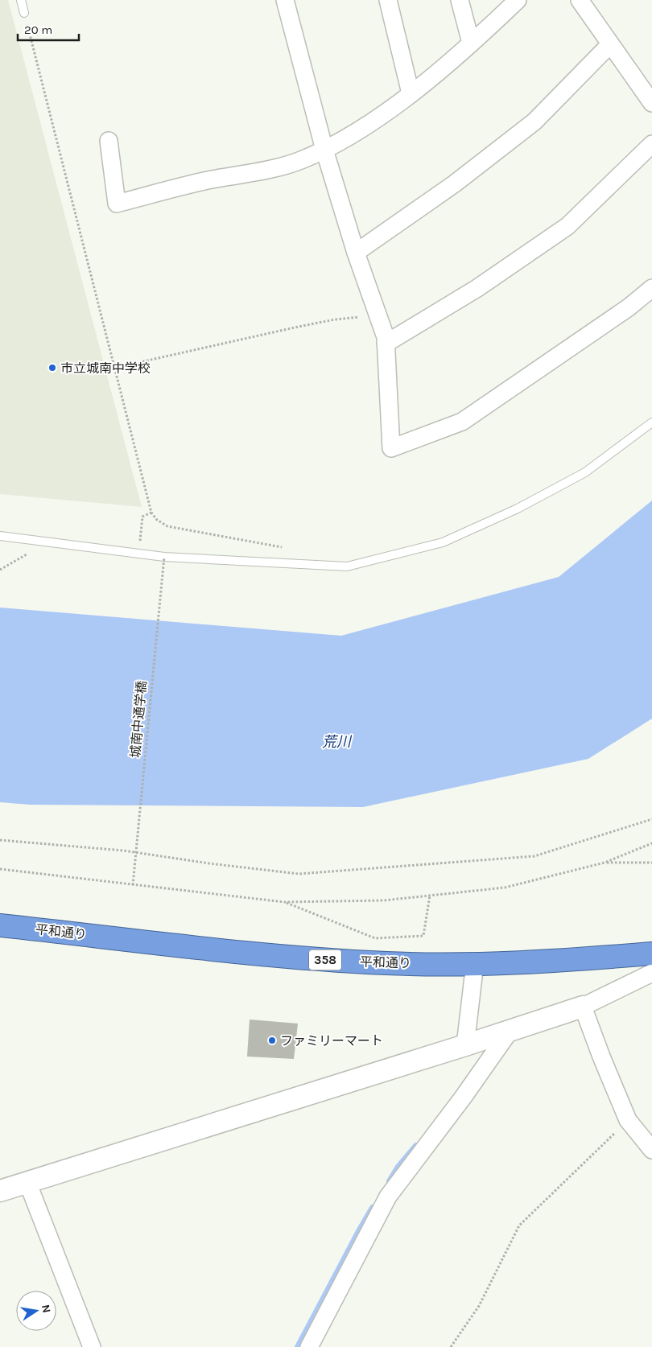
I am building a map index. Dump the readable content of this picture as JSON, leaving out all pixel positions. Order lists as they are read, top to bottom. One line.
{"streets":{"highway":["平和通り","358"],"path":["城南中通学橋"]},"water":["荒川"],"places":["市立城南中学校","ファミリーマート"],"scale_bar":"20 m","north":"right"}
